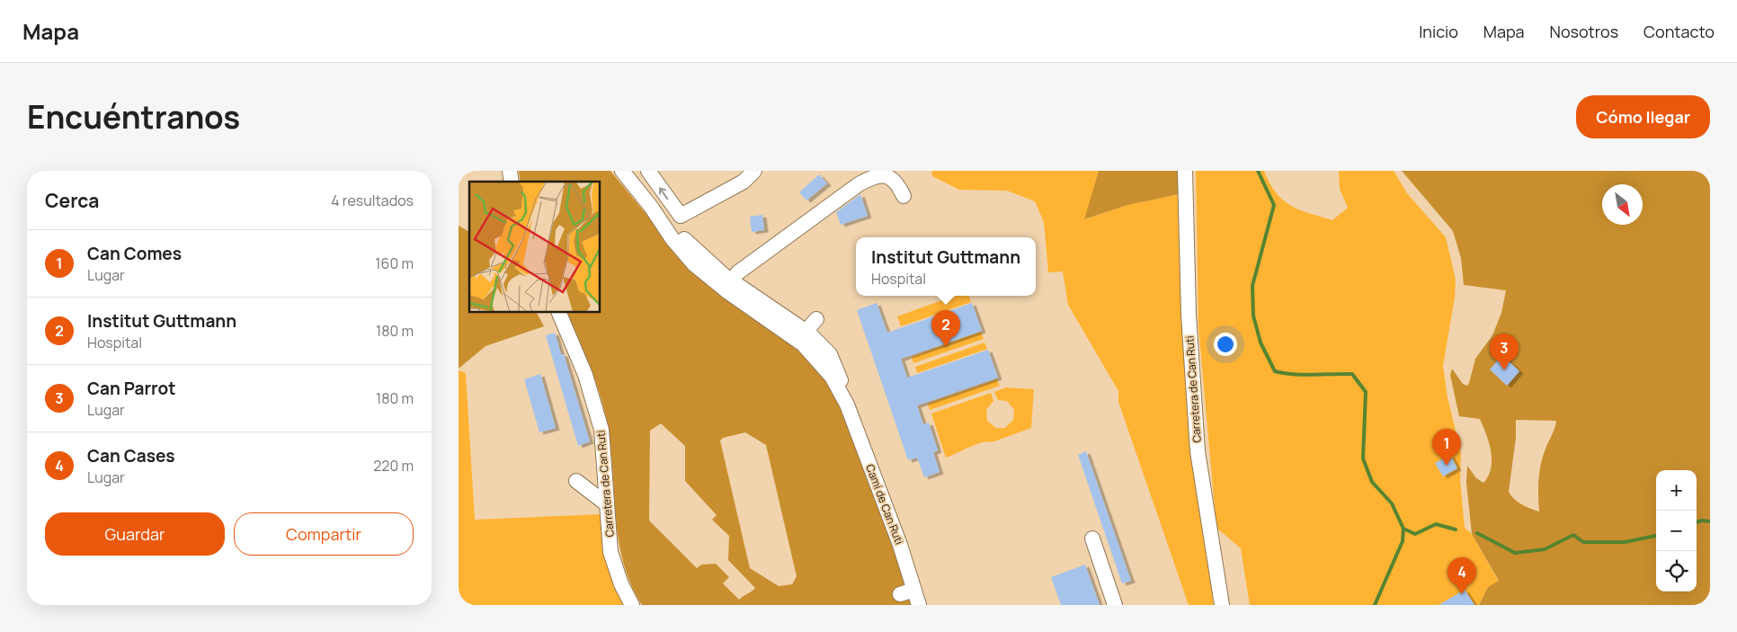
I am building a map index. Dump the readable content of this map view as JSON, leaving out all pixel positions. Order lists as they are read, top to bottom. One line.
{"streets":{"street":["Carretera de Can Ruti","Camí de Can Ruti"]},"north":"bottom right","page":{"header":"Mapa","nav":["Inicio","Mapa","Nosotros","Contacto"],"title":"Encuéntranos","buttons":["Cómo llegar",["Guardar","Compartir"]],"heading":["Cerca","4 resultados"],"list":[{"mark":"1","name":"Can Comes","note":"Lugar","value":"160 m"},{"mark":"2","name":"Institut Guttmann","note":"Hospital","value":"180 m"},{"mark":"3","name":"Can Parrot","note":"Lugar","value":"180 m"},{"mark":"4","name":"Can Cases","note":"Lugar","value":"220 m"}],"popup":["Institut Guttmann","Hospital"],"pins":["2","3","1","4"],"map_buttons":["+","−"]}}
